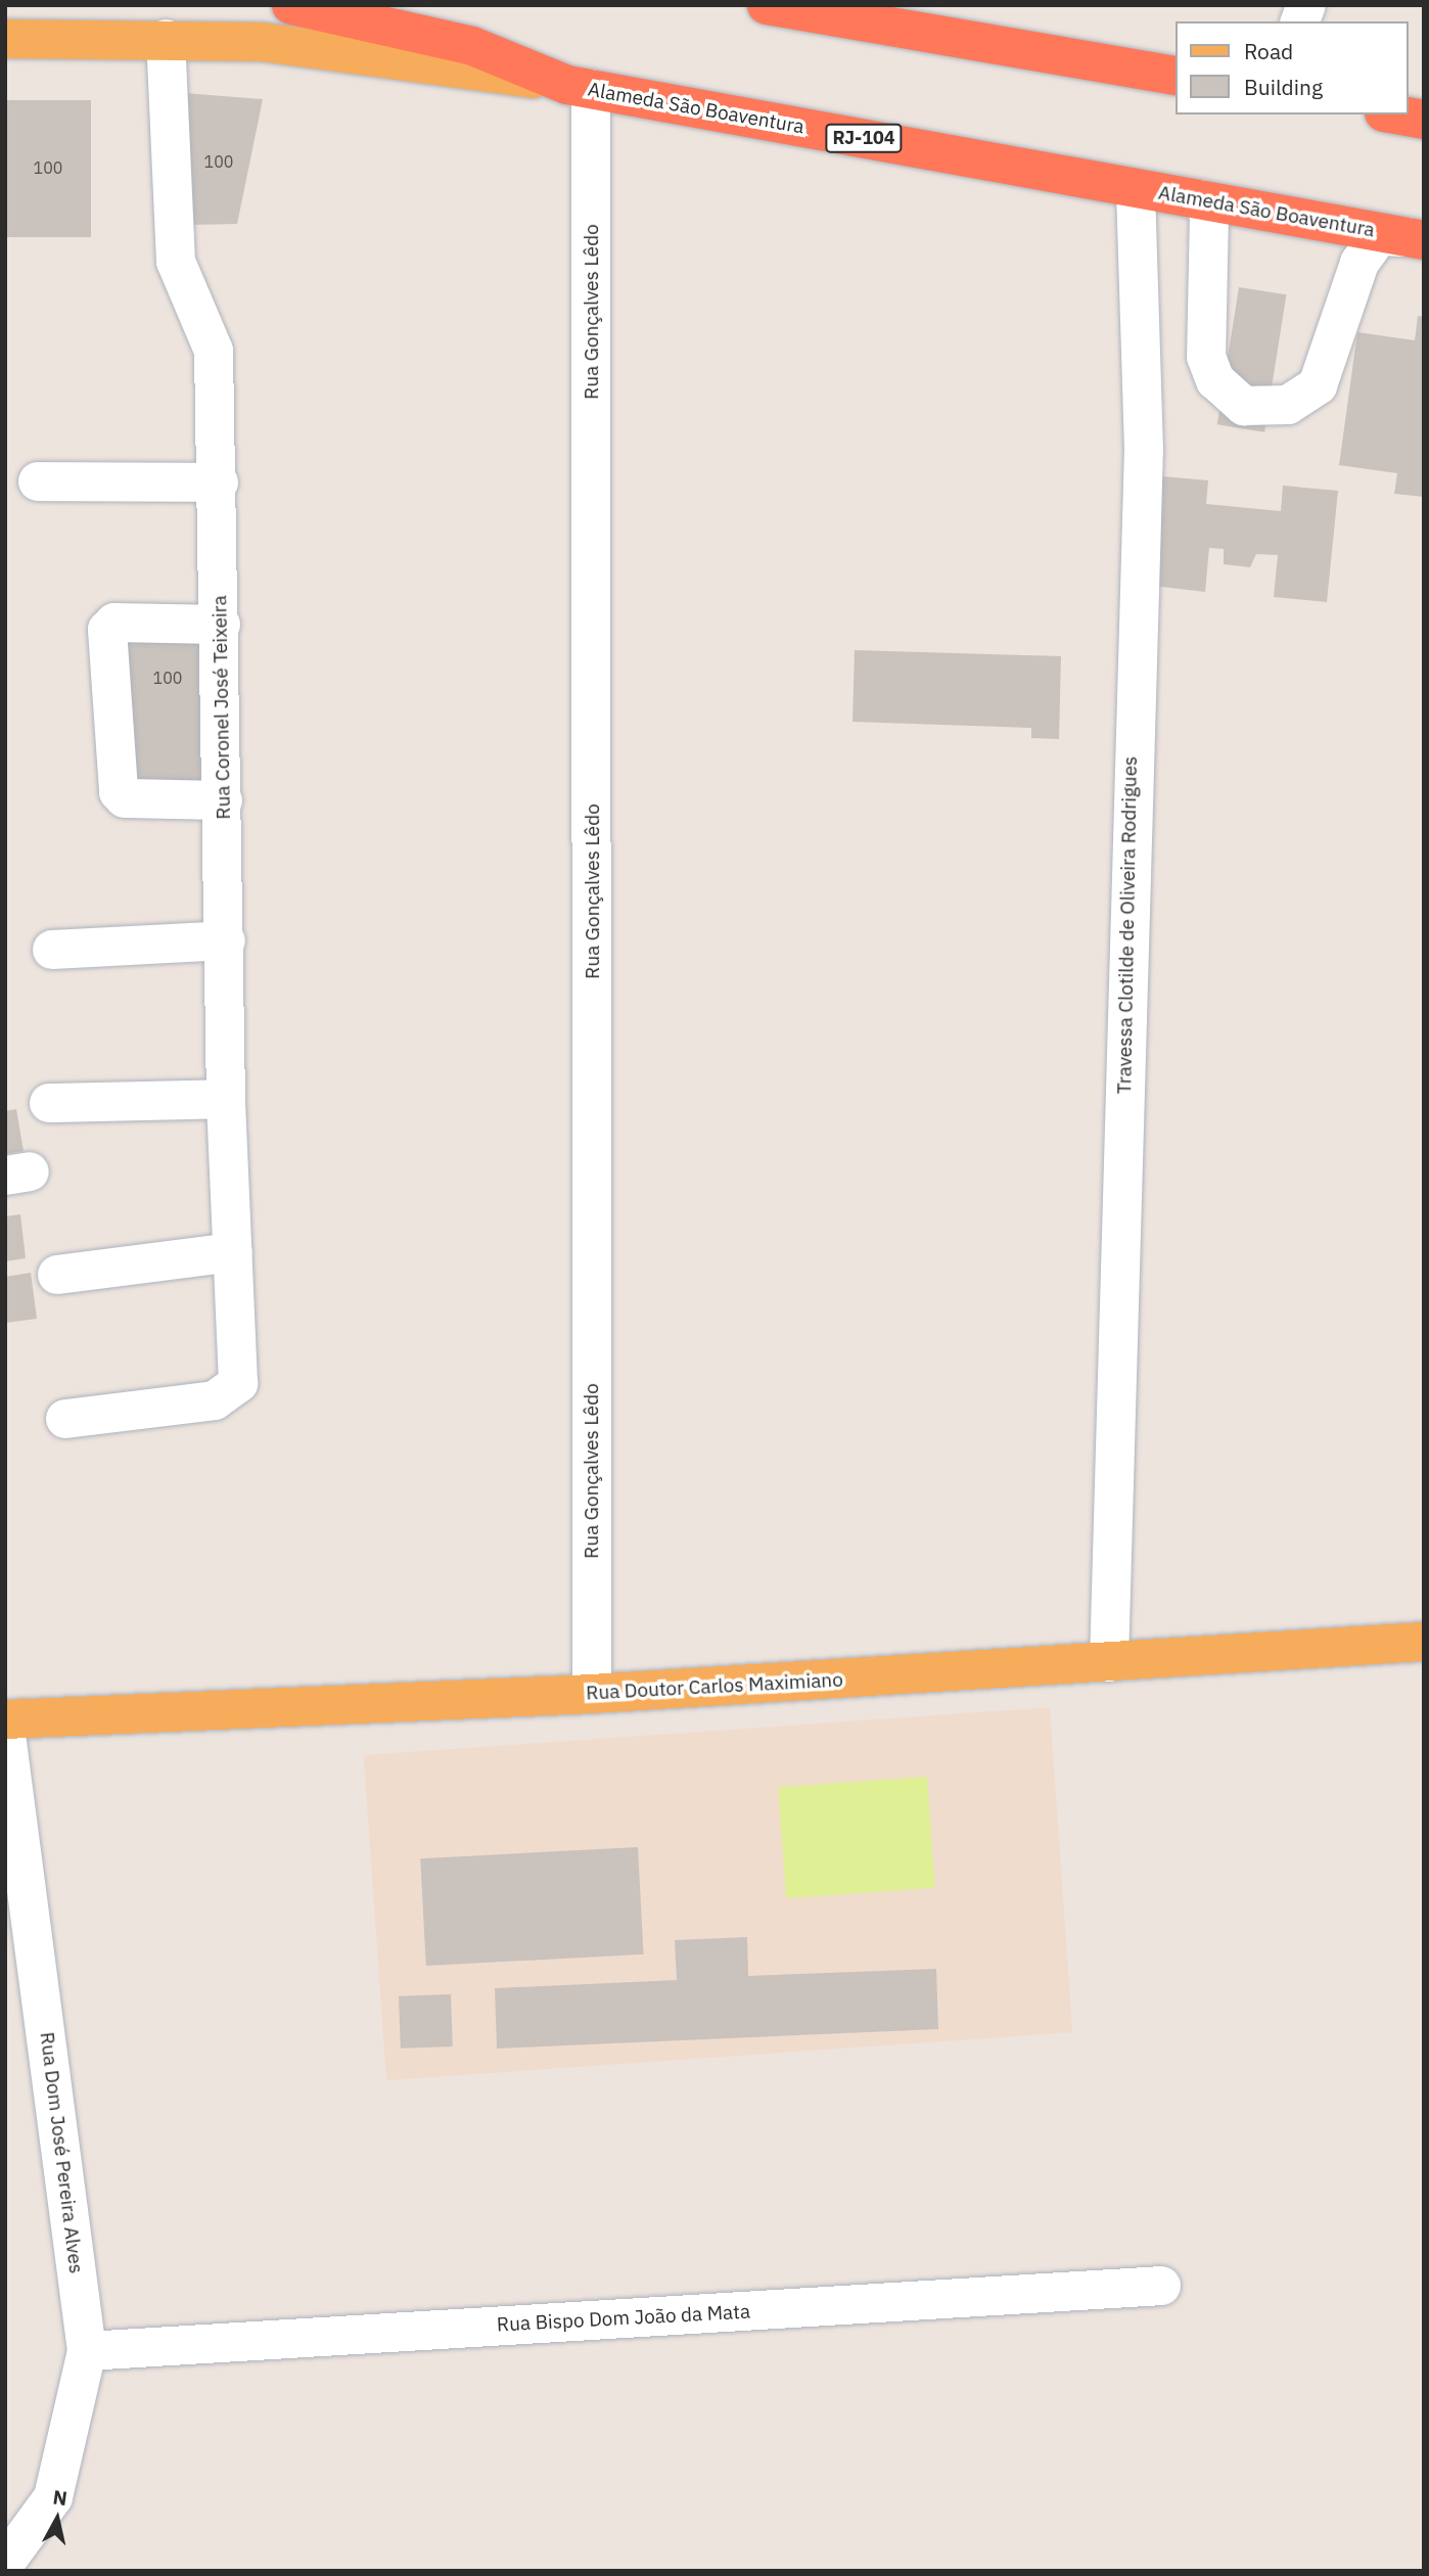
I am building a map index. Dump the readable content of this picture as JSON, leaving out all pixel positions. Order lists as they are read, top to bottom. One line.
{"streets":{"highway":["Alameda São Boaventura","RJ-104"],"main road":["Rua Doutor Carlos Maximiano"],"street":["Rua Gonçalves Lêdo","Rua Coronel José Teixeira","Travessa Clotilde de Oliveira Rodrigues","Rua Dom José Pereira Alves","Rua Bispo Dom João da Mata"]},"crossings":[["Alameda São Boaventura","RJ-104"],["Alameda São Boaventura","Rua Gonçalves Lêdo"],["Alameda São Boaventura","Rua Coronel José Teixeira"],["Alameda São Boaventura","Travessa Clotilde de Oliveira Rodrigues"],["RJ-104","Rua Gonçalves Lêdo"],["Rua Gonçalves Lêdo","Rua Doutor Carlos Maximiano"],["Travessa Clotilde de Oliveira Rodrigues","Rua Doutor Carlos Maximiano"],["Rua Dom José Pereira Alves","Rua Bispo Dom João da Mata"]],"house_numbers":["100","100","100"],"legend":["Road","Building"],"north":"top"}
